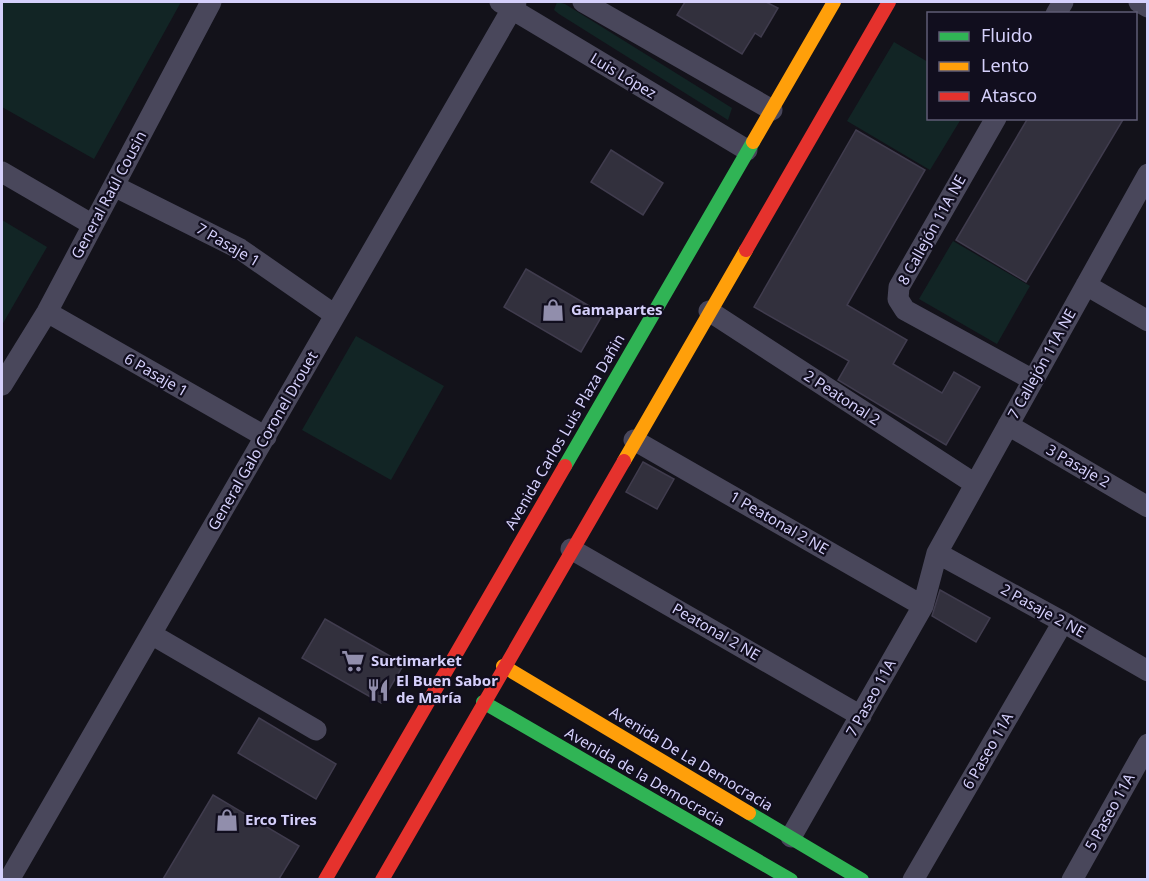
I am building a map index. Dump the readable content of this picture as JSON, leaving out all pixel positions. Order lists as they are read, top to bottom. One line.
{"streets":{"main road":["Avenida Carlos Luis Plaza Dañin","Avenida De La Democracia","Avenida de la Democracia"],"street":["Luis López","General Raúl Cousin","8 Callejón 11A NE","7 Pasaje 1","7 Callejón 11A NE","6 Pasaje 1","2 Peatonal 2","General Galo Coronel Drouet","3 Pasaje 2","1 Peatonal 2 NE","2 Pasaje 2 NE","Peatonal 2 NE","7 Paseo 11A","6 Paseo 11A","5 Paseo 11A"]},"crossings":[["Luis López","Avenida Carlos Luis Plaza Dañin"],["Luis López","General Galo Coronel Drouet"],["General Raúl Cousin","7 Pasaje 1"],["General Raúl Cousin","6 Pasaje 1"],["8 Callejón 11A NE","7 Callejón 11A NE"],["7 Pasaje 1","General Galo Coronel Drouet"],["7 Callejón 11A NE","2 Peatonal 2"],["7 Callejón 11A NE","3 Pasaje 2"],["7 Callejón 11A NE","2 Pasaje 2 NE"],["7 Callejón 11A NE","7 Paseo 11A"],["6 Pasaje 1","General Galo Coronel Drouet"],["1 Peatonal 2 NE","7 Paseo 11A"],["2 Pasaje 2 NE","7 Paseo 11A"],["2 Pasaje 2 NE","6 Paseo 11A"],["Peatonal 2 NE","7 Paseo 11A"],["7 Paseo 11A","Avenida De La Democracia"]],"places":{"shop":["Gamapartes","Erco Tires"],"supermarket":["Surtimarket"],"restaurant":["El Buen Sabor de María"]},"legend":["Fluido","Lento","Atasco"]}
